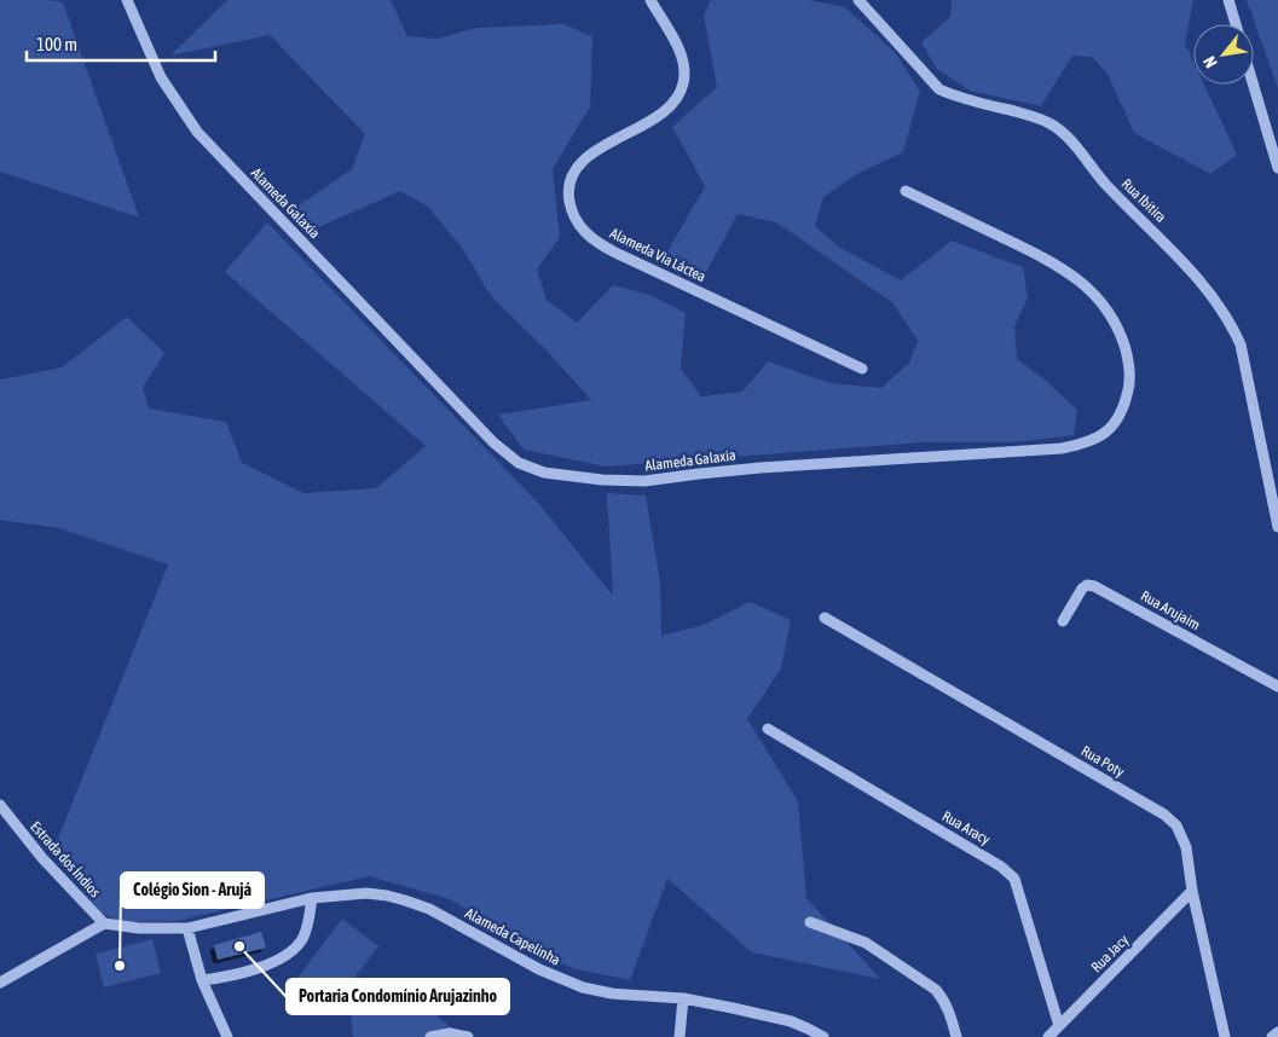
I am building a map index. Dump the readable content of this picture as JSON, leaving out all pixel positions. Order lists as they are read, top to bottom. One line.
{"streets":{"street":["Rua Ibitira","Alameda Galaxia","Alameda Via Láctea","Rua Arujaim","Rua Poty","Rua Aracy","Estrada dos Índios","Alameda Capelinha","Rua Jacy"]},"crossings":[["Rua Poty","Rua Jacy"],["Rua Aracy","Rua Jacy"]],"places":["Portaria Condomínio Arujazinho","Colégio Sion - Arujá"],"scale_bar":"100 m","north":"bottom left"}
